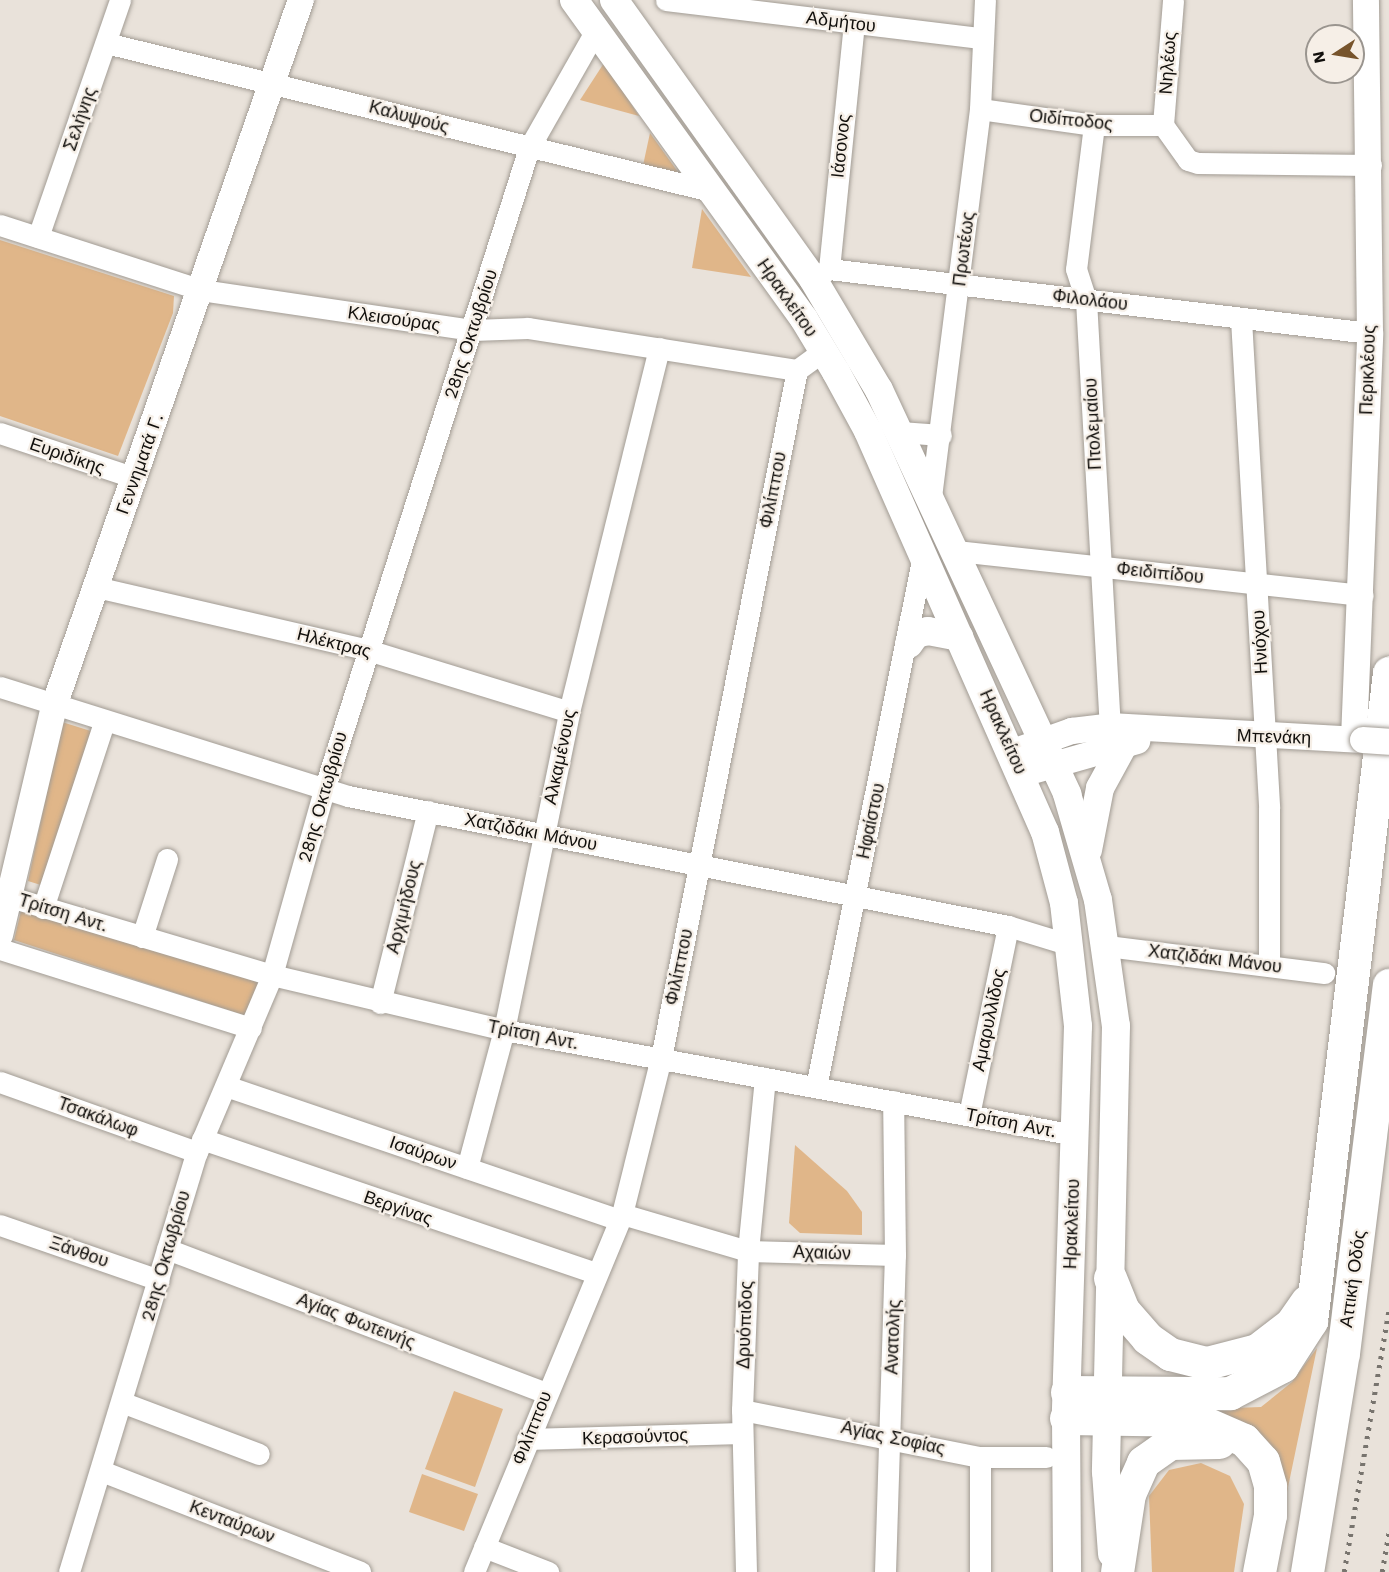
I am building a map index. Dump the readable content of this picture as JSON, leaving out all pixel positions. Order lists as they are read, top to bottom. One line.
{"streets":{"highway":["Αττική Οδός"],"main road":["Ηρακλείτου"],"street":["Αδμήτου","Νηλέως","Καλυψούς","Σελήνης","Οιδίποδος","Ιάσονος","Πρωτέως","Φιλολάου","Κλεισούρας","28ης Οκτωβρίου","Περικλέους","Πτολεμαίου","Ευριδίκης","Γεννηματά Γ.","Φιλίππου","Φειδιπίδου","Ηνιόχου","Ηλέκτρας","Μπενάκη","Αλκαμένους","Ηφαίστου","Χατζιδάκι Μάνου","Αρχιμήδους","Τρίτση Αντ.","Αμαρυλλίδος","Τσακάλωφ","Ισαύρων","Βεργίνας","Ξάνθου","Αχαιών","Αγίας Φωτεινής","Δρυόπιδος","Ανατολής","Κερασούντος","Αγίας Σοφίας","Κενταύρων"]},"crossings":[["Αδμήτου","Ιάσονος"],["Αδμήτου","Πρωτέως"],["Νηλέως","Οιδίποδος"],["Καλυψούς","Σελήνης"],["Καλυψούς","Ηρακλείτου"],["Καλυψούς","28ης Οκτωβρίου"],["Καλυψούς","Γεννηματά Γ."],["Σελήνης","Κλεισούρας"],["Οιδίποδος","Πρωτέως"],["Οιδίποδος","Πτολεμαίου"],["Ιάσονος","Ηρακλείτου"],["Ιάσονος","Φιλολάου"],["Πρωτέως","Ηρακλείτου"],["Πρωτέως","Φιλολάου"],["Ηρακλείτου","Φιλολάου"],["Ηρακλείτου","28ης Οκτωβρίου"],["Ηρακλείτου","Φειδιπίδου"],["Ηρακλείτου","Μπενάκη"],["Ηρακλείτου","Ηφαίστου"],["Ηρακλείτου","Χατζιδάκι Μάνου"],["Ηρακλείτου","Τρίτση Αντ."],["Φιλολάου","Περικλέους"],["Φιλολάου","Πτολεμαίου"],["Φιλολάου","Ηνιόχου"],["Κλεισούρας","28ης Οκτωβρίου"],["Κλεισούρας","Γεννηματά Γ."],["Κλεισούρας","Φιλίππου"],["Κλεισούρας","Αλκαμένους"],["28ης Οκτωβρίου","Ηλέκτρας"],["28ης Οκτωβρίου","Χατζιδάκι Μάνου"],["28ης Οκτωβρίου","Τρίτση Αντ."],["28ης Οκτωβρίου","Τσακάλωφ"],["28ης Οκτωβρίου","Ισαύρων"],["28ης Οκτωβρίου","Βεργίνας"],["28ης Οκτωβρίου","Ξάνθου"],["28ης Οκτωβρίου","Αγίας Φωτεινής"],["28ης Οκτωβρίου","Κενταύρων"],["Περικλέους","Φειδιπίδου"],["Περικλέους","Μπενάκη"],["Πτολεμαίου","Φειδιπίδου"],["Πτολεμαίου","Μπενάκη"],["Ευριδίκης","Γεννηματά Γ."],["Γεννηματά Γ.","Ηλέκτρας"],["Γεννηματά Γ.","Χατζιδάκι Μάνου"],["Γεννηματά Γ.","Τρίτση Αντ."],["Φιλίππου","Χατζιδάκι Μάνου"],["Φιλίππου","Τρίτση Αντ."],["Φιλίππου","Ισαύρων"],["Φιλίππου","Βεργίνας"],["Φιλίππου","Αγίας Φωτεινής"],["Φιλίππου","Κερασούντος"],["Φειδιπίδου","Ηνιόχου"],["Ηνιόχου","Μπενάκη"],["Ηνιόχου","Χατζιδάκι Μάνου"],["Ηλέκτρας","Αλκαμένους"],["Αλκαμένους","Χατζιδάκι Μάνου"],["Αλκαμένους","Τρίτση Αντ."],["Αλκαμένους","Ισαύρων"],["Ηφαίστου","Χατζιδάκι Μάνου"],["Ηφαίστου","Τρίτση Αντ."],["Χατζιδάκι Μάνου","Αρχιμήδους"],["Χατζιδάκι Μάνου","Αμαρυλλίδος"],["Αρχιμήδους","Τρίτση Αντ."],["Τρίτση Αντ.","Αμαρυλλίδος"],["Τρίτση Αντ.","Δρυόπιδος"],["Τρίτση Αντ.","Ανατολής"],["Τσακάλωφ","Βεργίνας"],["Ισαύρων","Αχαιών"],["Ισαύρων","Δρυόπιδος"],["Αχαιών","Δρυόπιδος"],["Αχαιών","Ανατολής"],["Δρυόπιδος","Κερασούντος"],["Δρυόπιδος","Αγίας Σοφίας"],["Ανατολής","Αγίας Σοφίας"]],"north":"left"}
